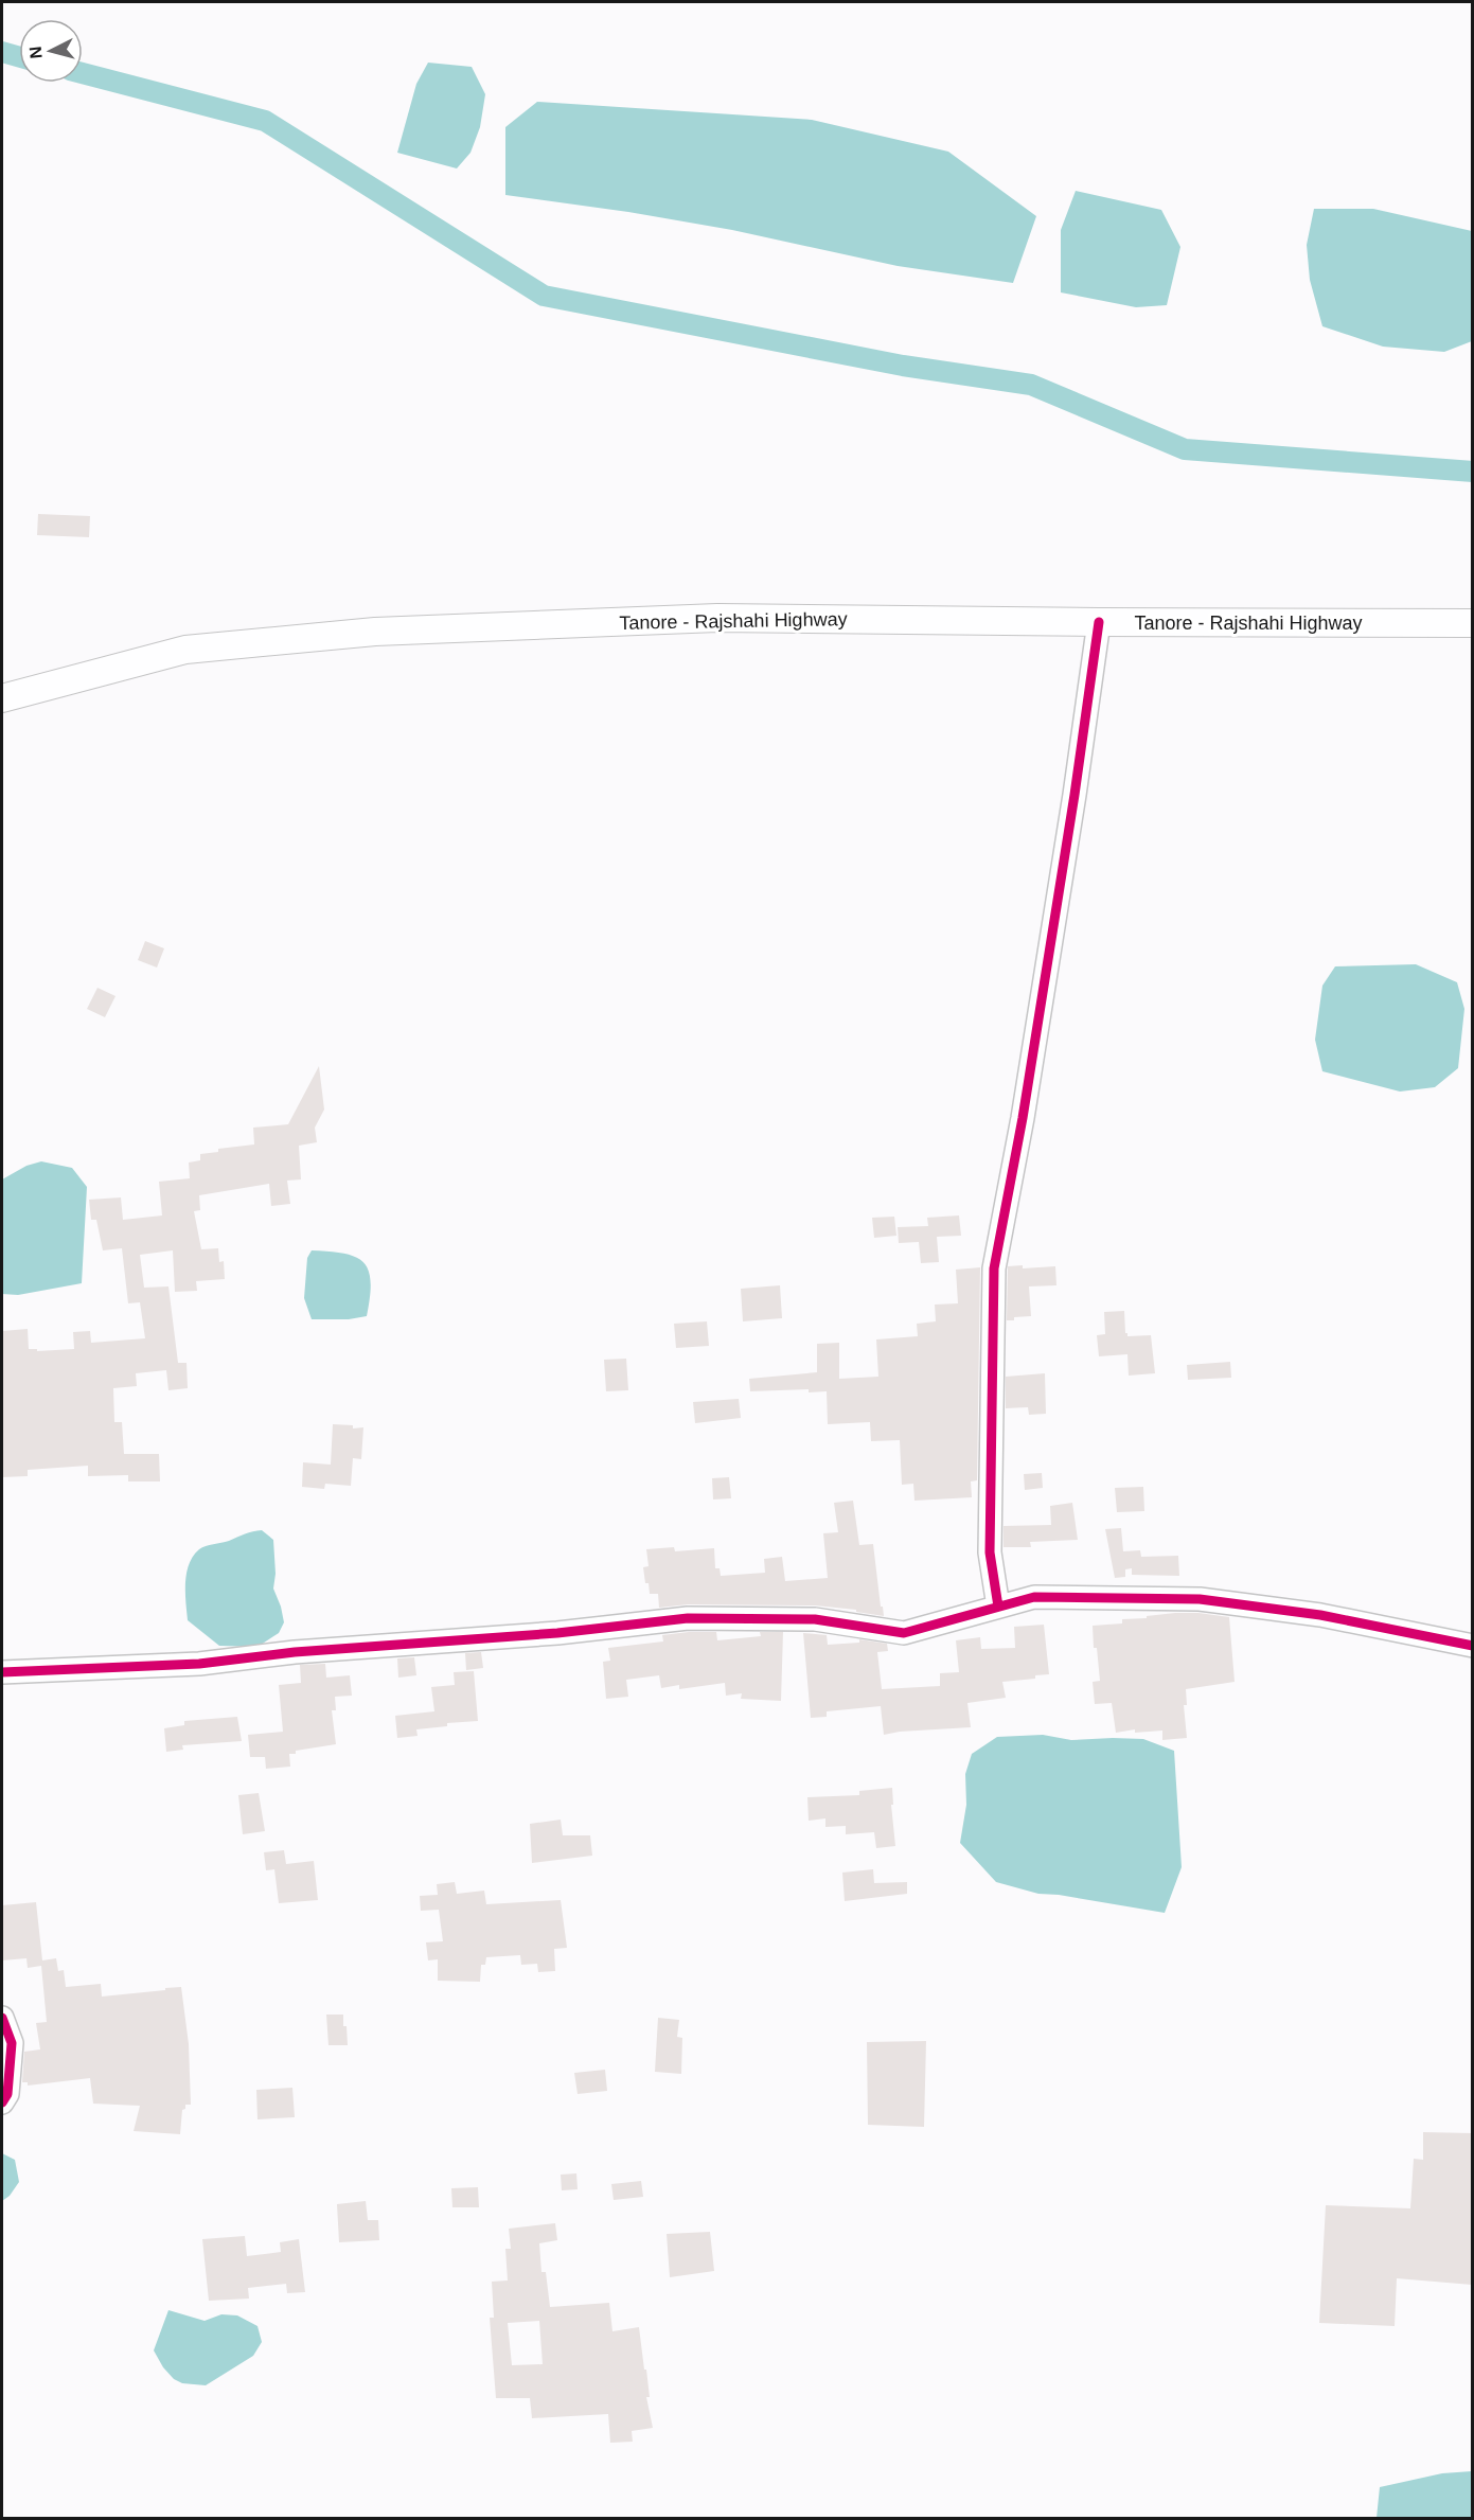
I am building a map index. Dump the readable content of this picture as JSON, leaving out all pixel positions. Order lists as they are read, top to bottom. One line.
{"streets":{"main road":["Tanore - Rajshahi Highway"]},"north":"left"}
